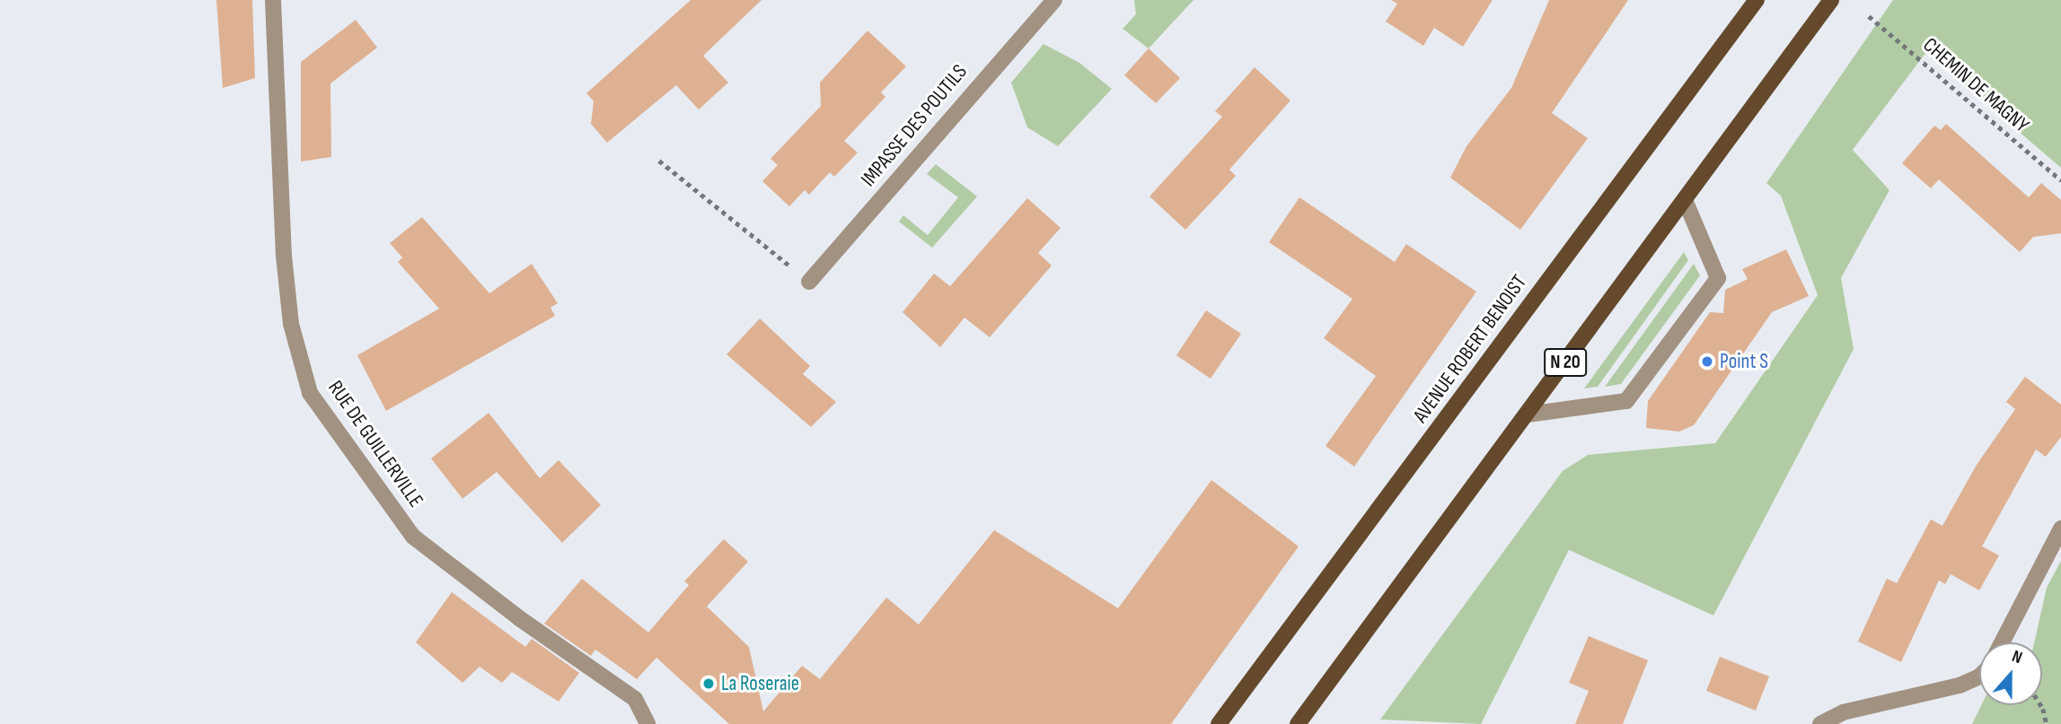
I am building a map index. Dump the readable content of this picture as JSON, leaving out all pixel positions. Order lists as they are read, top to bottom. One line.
{"streets":{"main road":["AVENUE ROBERT BENOIST","N 20"],"street":["IMPASSE DES POUTILS","RUE DE GUILLERVILLE"],"path":["CHEMIN DE MAGNY"]},"places":["Point S","La Roseraie"],"north":"top"}
